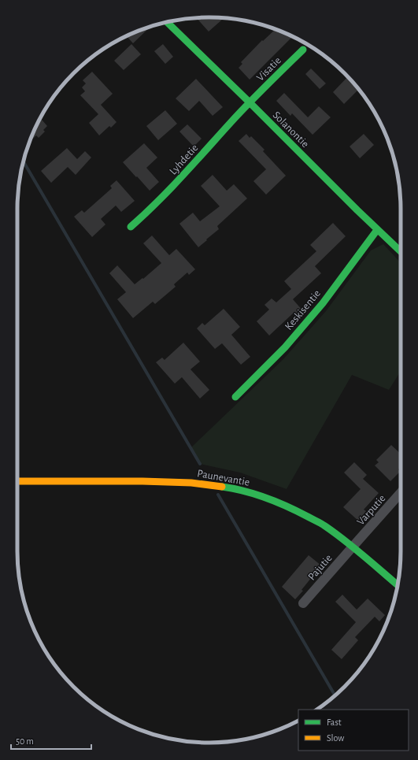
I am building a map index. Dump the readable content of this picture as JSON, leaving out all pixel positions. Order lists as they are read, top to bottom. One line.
{"streets":{"street":["Visatie","Solanontie","Lyhdetie","Keskisentie","Paunevantie","Varputie","Pajutie"]},"crossings":[["Visatie","Solanontie"],["Visatie","Lyhdetie"],["Solanontie","Lyhdetie"],["Solanontie","Keskisentie"],["Paunevantie","Varputie"],["Paunevantie","Pajutie"],["Varputie","Pajutie"]],"legend":["Fast","Slow"],"scale_bar":"50 m"}
